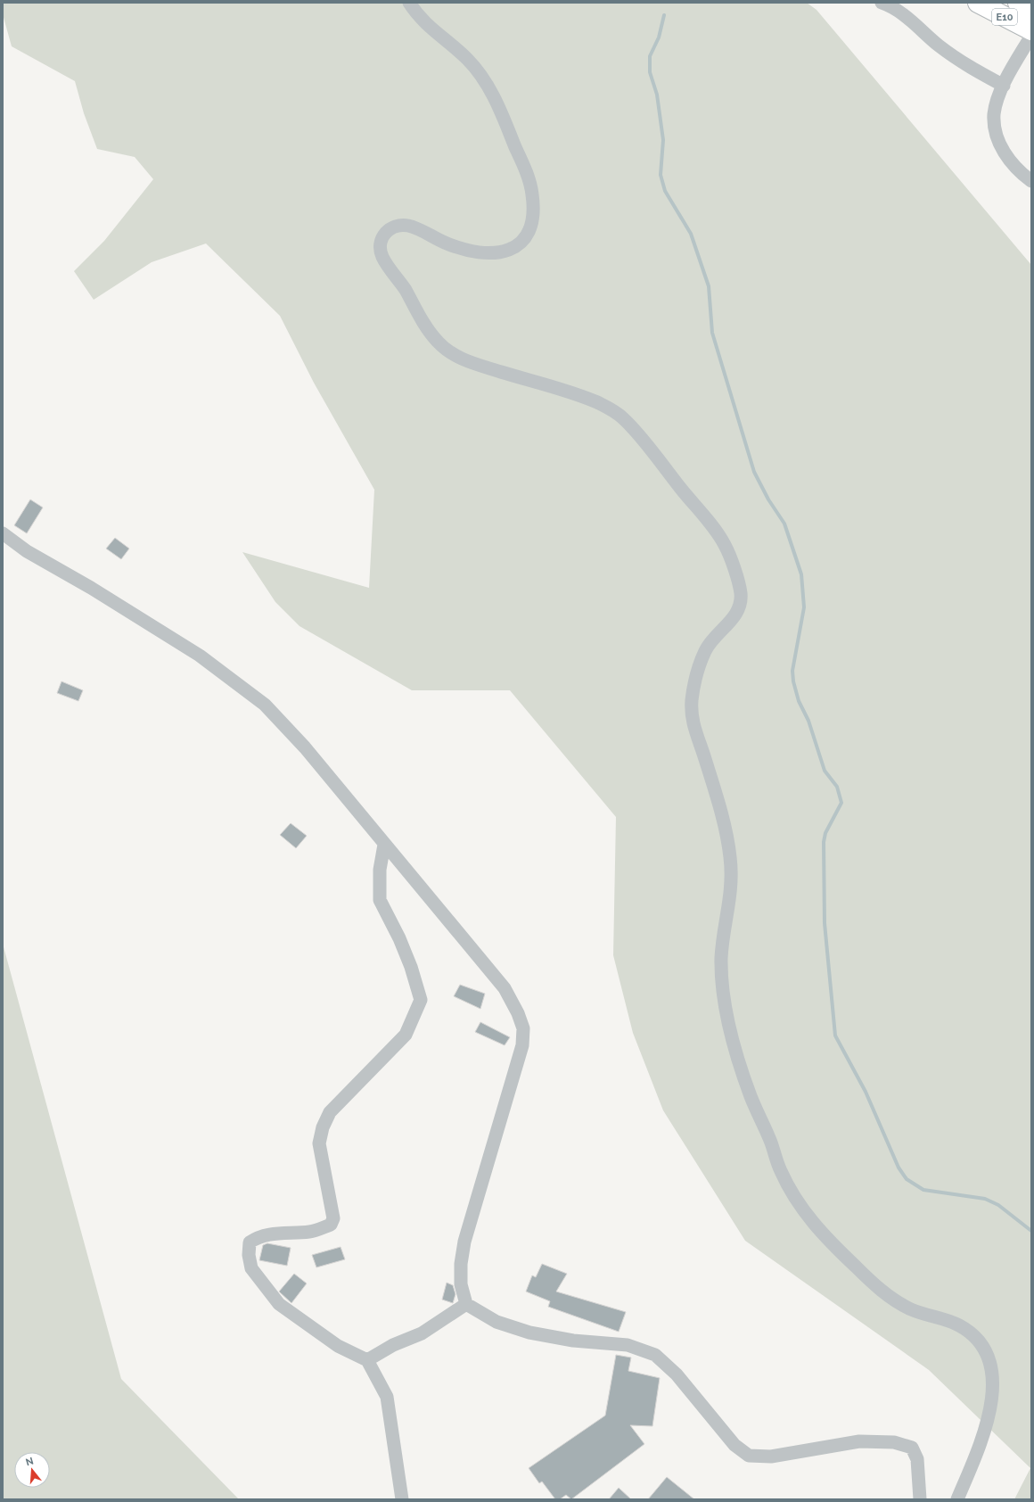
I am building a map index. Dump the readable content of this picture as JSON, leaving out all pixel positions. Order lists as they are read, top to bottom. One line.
{"streets":{"highway":["E10"]},"north":"top"}
